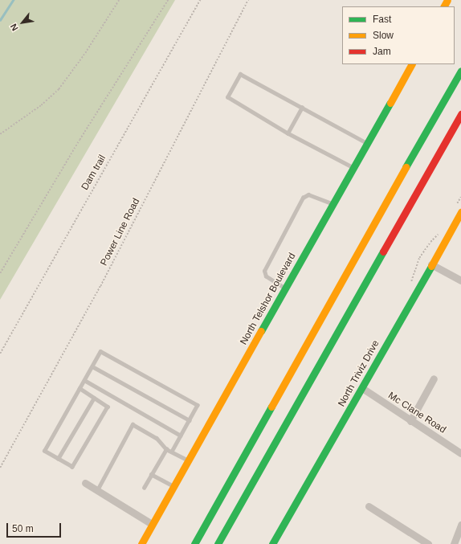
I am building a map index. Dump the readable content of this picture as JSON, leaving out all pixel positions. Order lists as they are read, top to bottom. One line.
{"streets":{"main road":["North Telshor Boulevard","North Triviz Drive"],"street":["Mc Clane Road"],"path":["Dam trail","Power Line Road"]},"crossings":[["North Triviz Drive","Mc Clane Road"]],"legend":["Fast","Slow","Jam"],"scale_bar":"50 m","north":"bottom left"}
